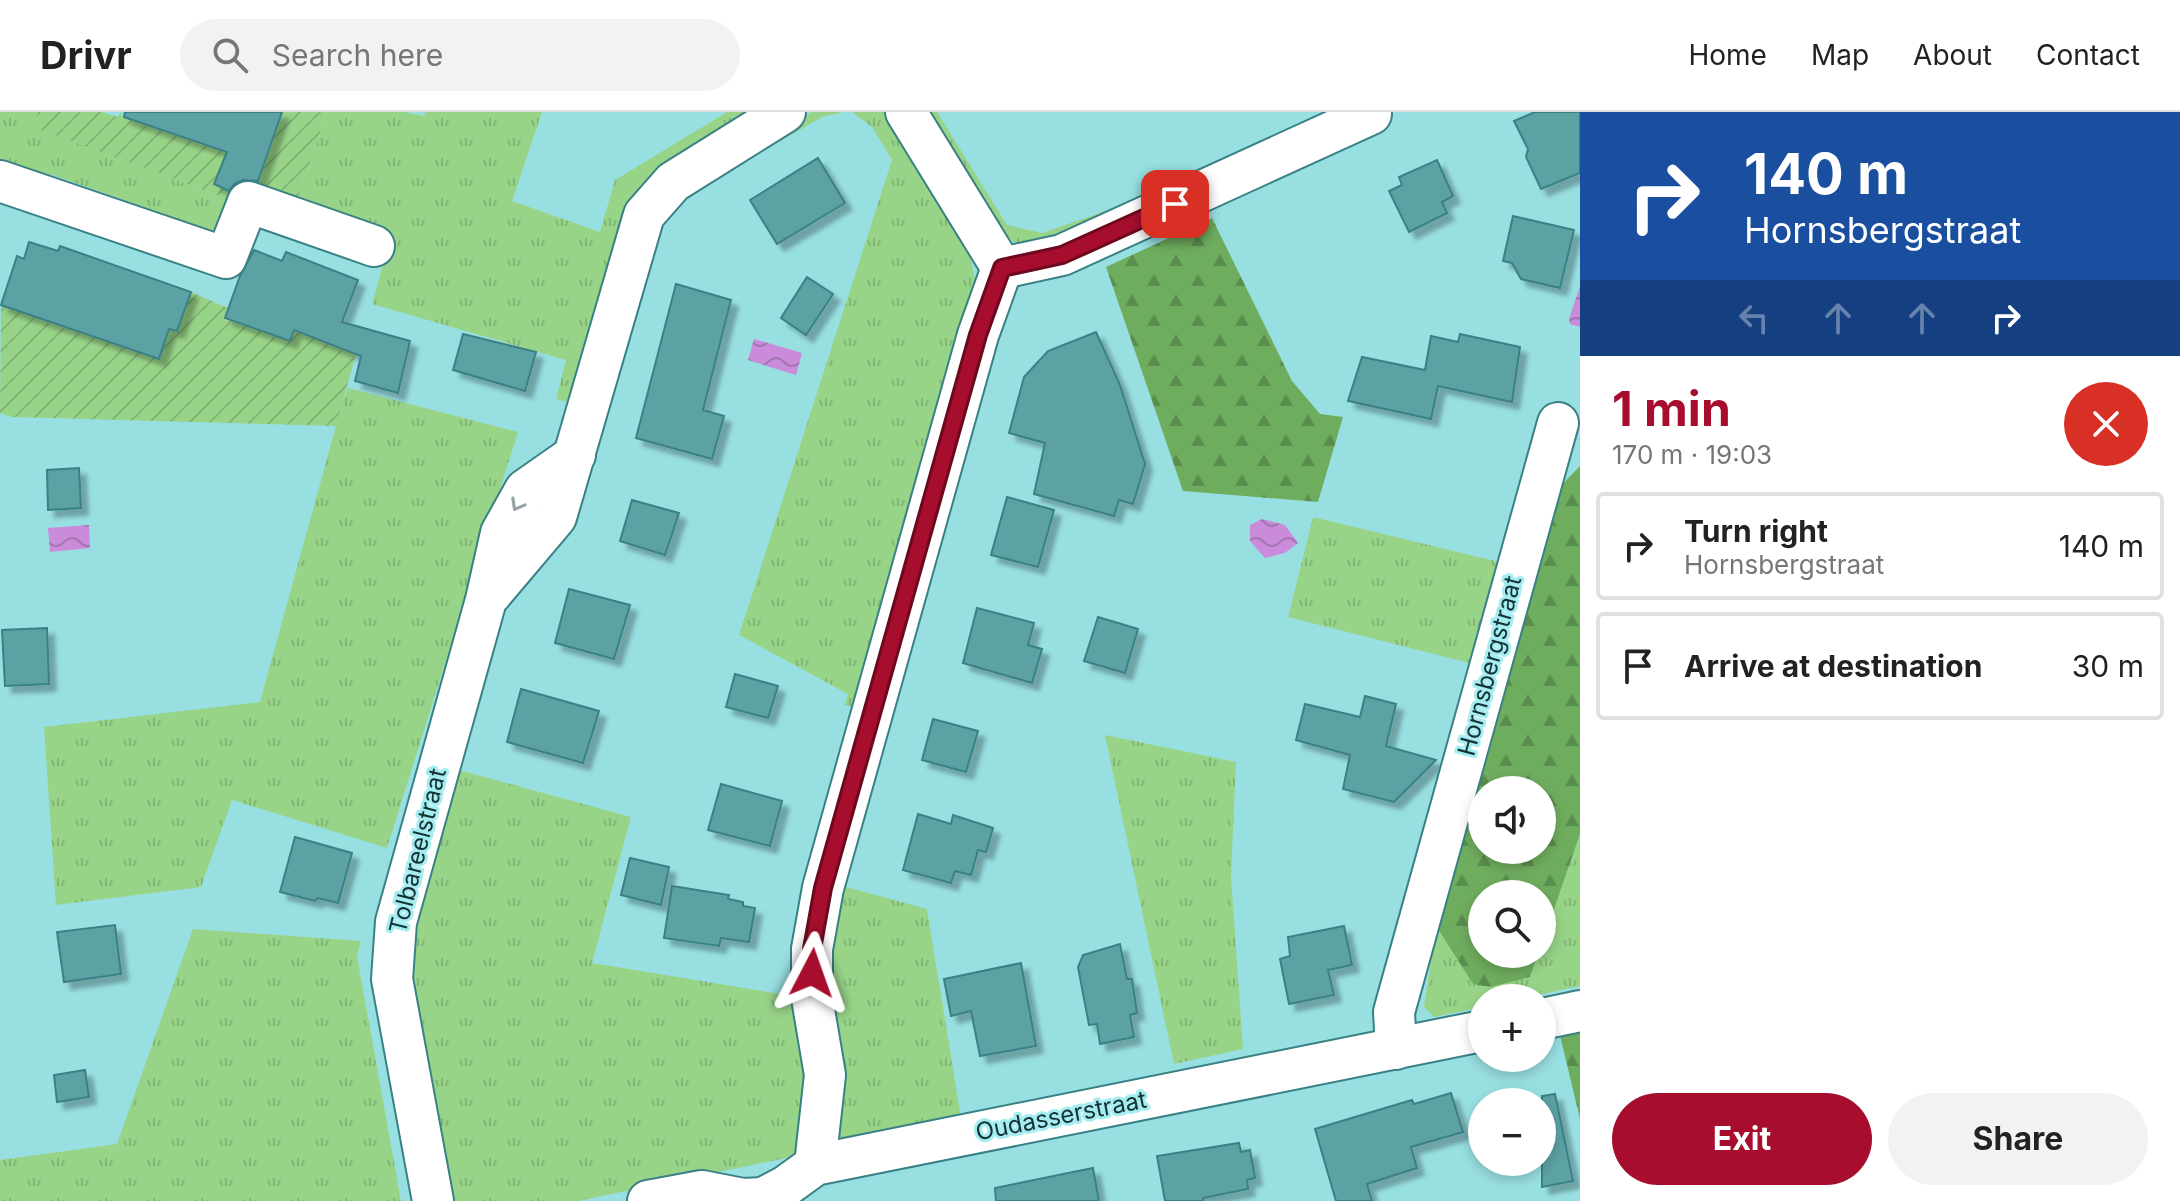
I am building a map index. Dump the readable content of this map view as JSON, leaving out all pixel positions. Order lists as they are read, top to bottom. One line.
{"streets":{"street":["Hornsbergstraat","Tolbareelstraat","Oudasserstraat"]},"crossings":[["Hornsbergstraat","Oudasserstraat"]],"page":{"header":"Drivr","search":"Search here","nav":["Home","Map","About","Contact"],"turn":["140 m","Hornsbergstraat"],"heading":["1 min","170 m · 19:03"],"list":[{"name":"Turn right","note":"Hornsbergstraat","value":"140 m"},{"name":"Arrive at destination","value":"30 m"}],"map_buttons":["+","−"],"buttons":["Exit","Share"]}}
